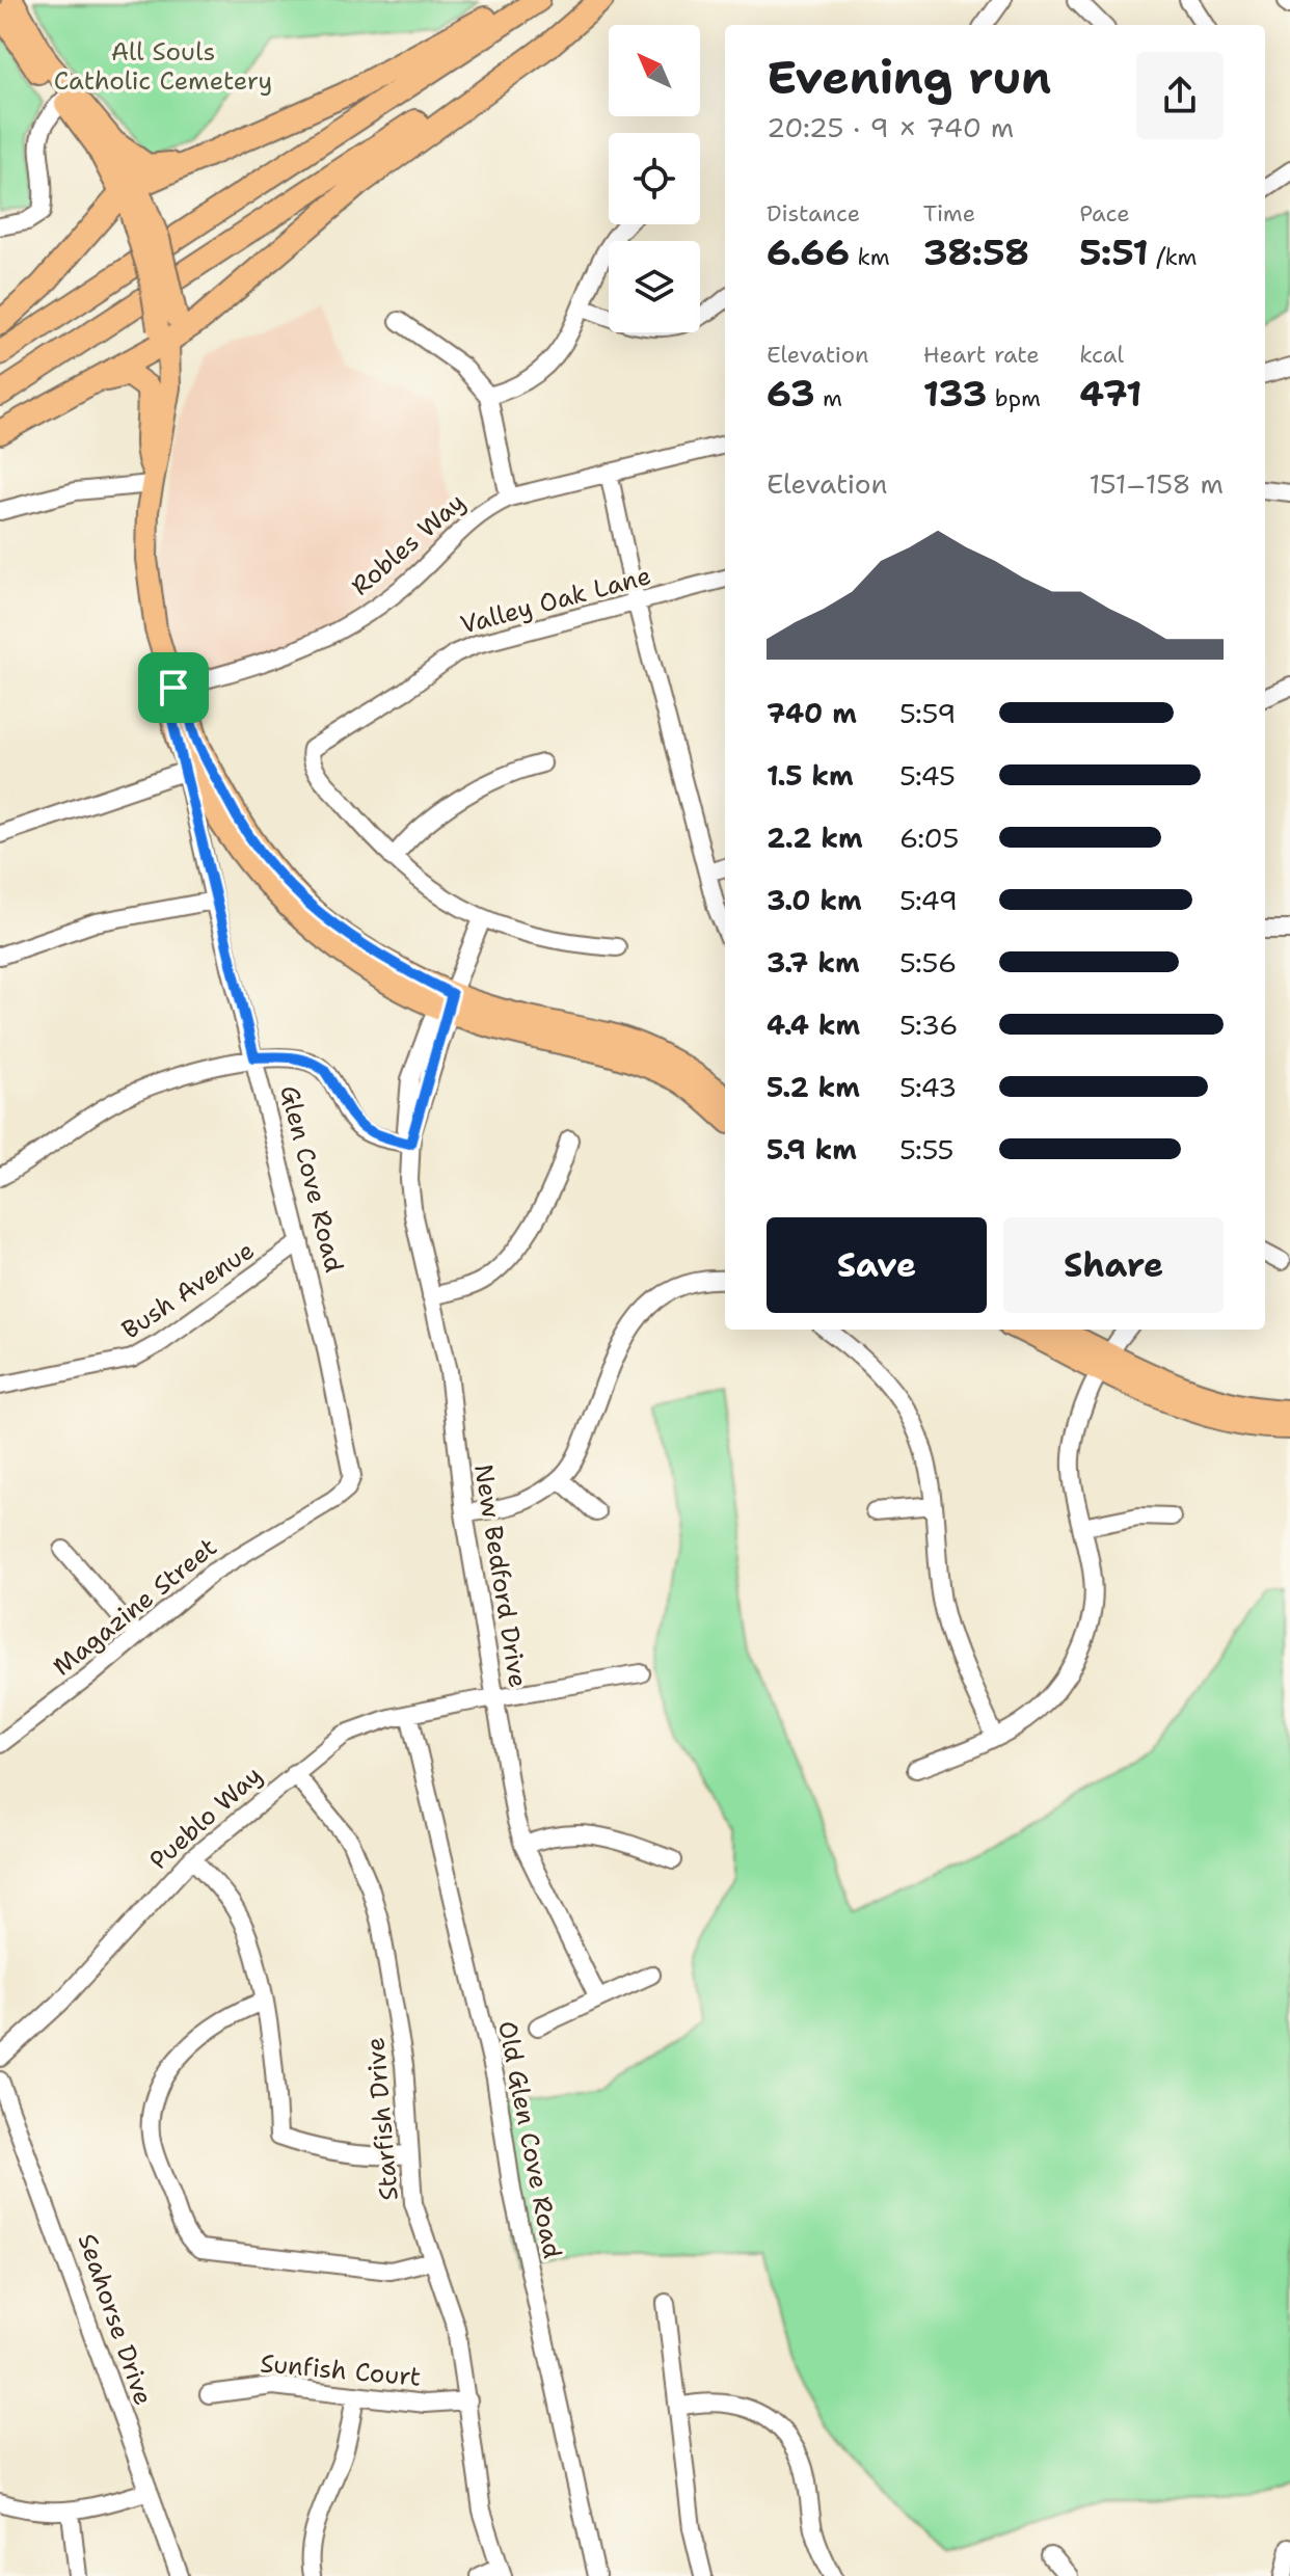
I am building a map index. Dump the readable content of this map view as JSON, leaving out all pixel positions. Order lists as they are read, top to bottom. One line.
{"streets":{"main road":["Glen Cove Road"],"street":["Robles Way","Valley Oak Lane","Bush Avenue","New Bedford Drive","Magazine Street","Pueblo Way","Starfish Drive","Old Glen Cove Road","Seahorse Drive","Sunfish Court"]},"crossings":[["Robles Way","Glen Cove Road"],["Valley Oak Lane","New Bedford Drive"],["Glen Cove Road","Bush Avenue"],["Glen Cove Road","Magazine Street"],["New Bedford Drive","Pueblo Way"],["Pueblo Way","Starfish Drive"],["Pueblo Way","Old Glen Cove Road"],["Starfish Drive","Sunfish Court"]],"parks":["All Souls Catholic Cemetery"],"north":"top left","page":{"heading":["Evening run","20:25 · 9 × 740 m"],"stats":[["Distance","6.66 km"],["Time","38:58"],["Pace","5:51 /km"],["Elevation","63 m"],["Heart rate","133 bpm"],["kcal","471"]],"chart":["Elevation","151–158 m"],"list":[{"name":"740 m","note":"5:59"},{"name":"1.5 km","note":"5:45"},{"name":"2.2 km","note":"6:05"},{"name":"3.0 km","note":"5:49"},{"name":"3.7 km","note":"5:56"},{"name":"4.4 km","note":"5:36"},{"name":"5.2 km","note":"5:43"},{"name":"5.9 km","note":"5:55"}],"buttons":["Save","Share"]}}
